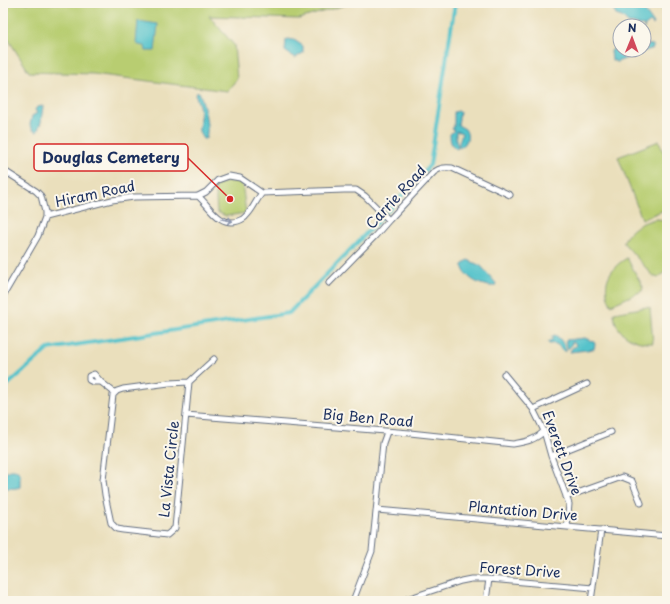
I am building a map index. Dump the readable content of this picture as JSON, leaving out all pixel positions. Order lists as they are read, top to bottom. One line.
{"streets":{"street":["Hiram Road","Carrie Road","Big Ben Road","Everett Drive","La Vista Circle","Plantation Drive","Forest Drive"]},"crossings":[["Big Ben Road","Everett Drive"],["Big Ben Road","La Vista Circle"],["Everett Drive","Plantation Drive"]],"places":["Douglas Cemetery"],"north":"top"}
